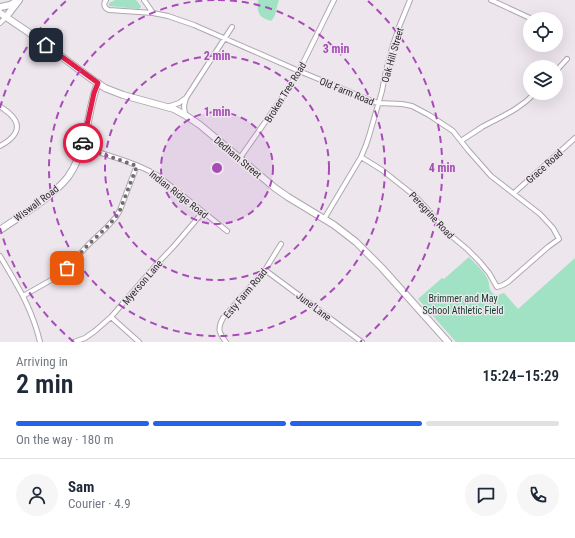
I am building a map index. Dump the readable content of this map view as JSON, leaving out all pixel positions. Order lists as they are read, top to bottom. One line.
{"streets":{"street":["Oak Hill Street","Old Farm Road","Broken Tree Road","Dedham Street","Grace Road","Indian Ridge Road","Wiswall Road","Peregrine Road","Myerson Lane","Esty Farm Road","June Lane"]},"crossings":[["Oak Hill Street","Old Farm Road"],["Oak Hill Street","Dedham Street"],["Oak Hill Street","Peregrine Road"],["Old Farm Road","Broken Tree Road"],["Old Farm Road","Grace Road"],["Old Farm Road","Peregrine Road"],["Broken Tree Road","Dedham Street"],["Dedham Street","Wiswall Road"],["Indian Ridge Road","Wiswall Road"],["Indian Ridge Road","Myerson Lane"],["Esty Farm Road","June Lane"]],"parks":["Brimmer and May School Athletic Field"],"page":{"heading":["2 min","Arriving in","15:24–15:29"],"panel":["Sam","Courier · 4.9"],"bar":"On the way · 180 m"},"rings":["3 min","2 min","1 min","4 min"]}
